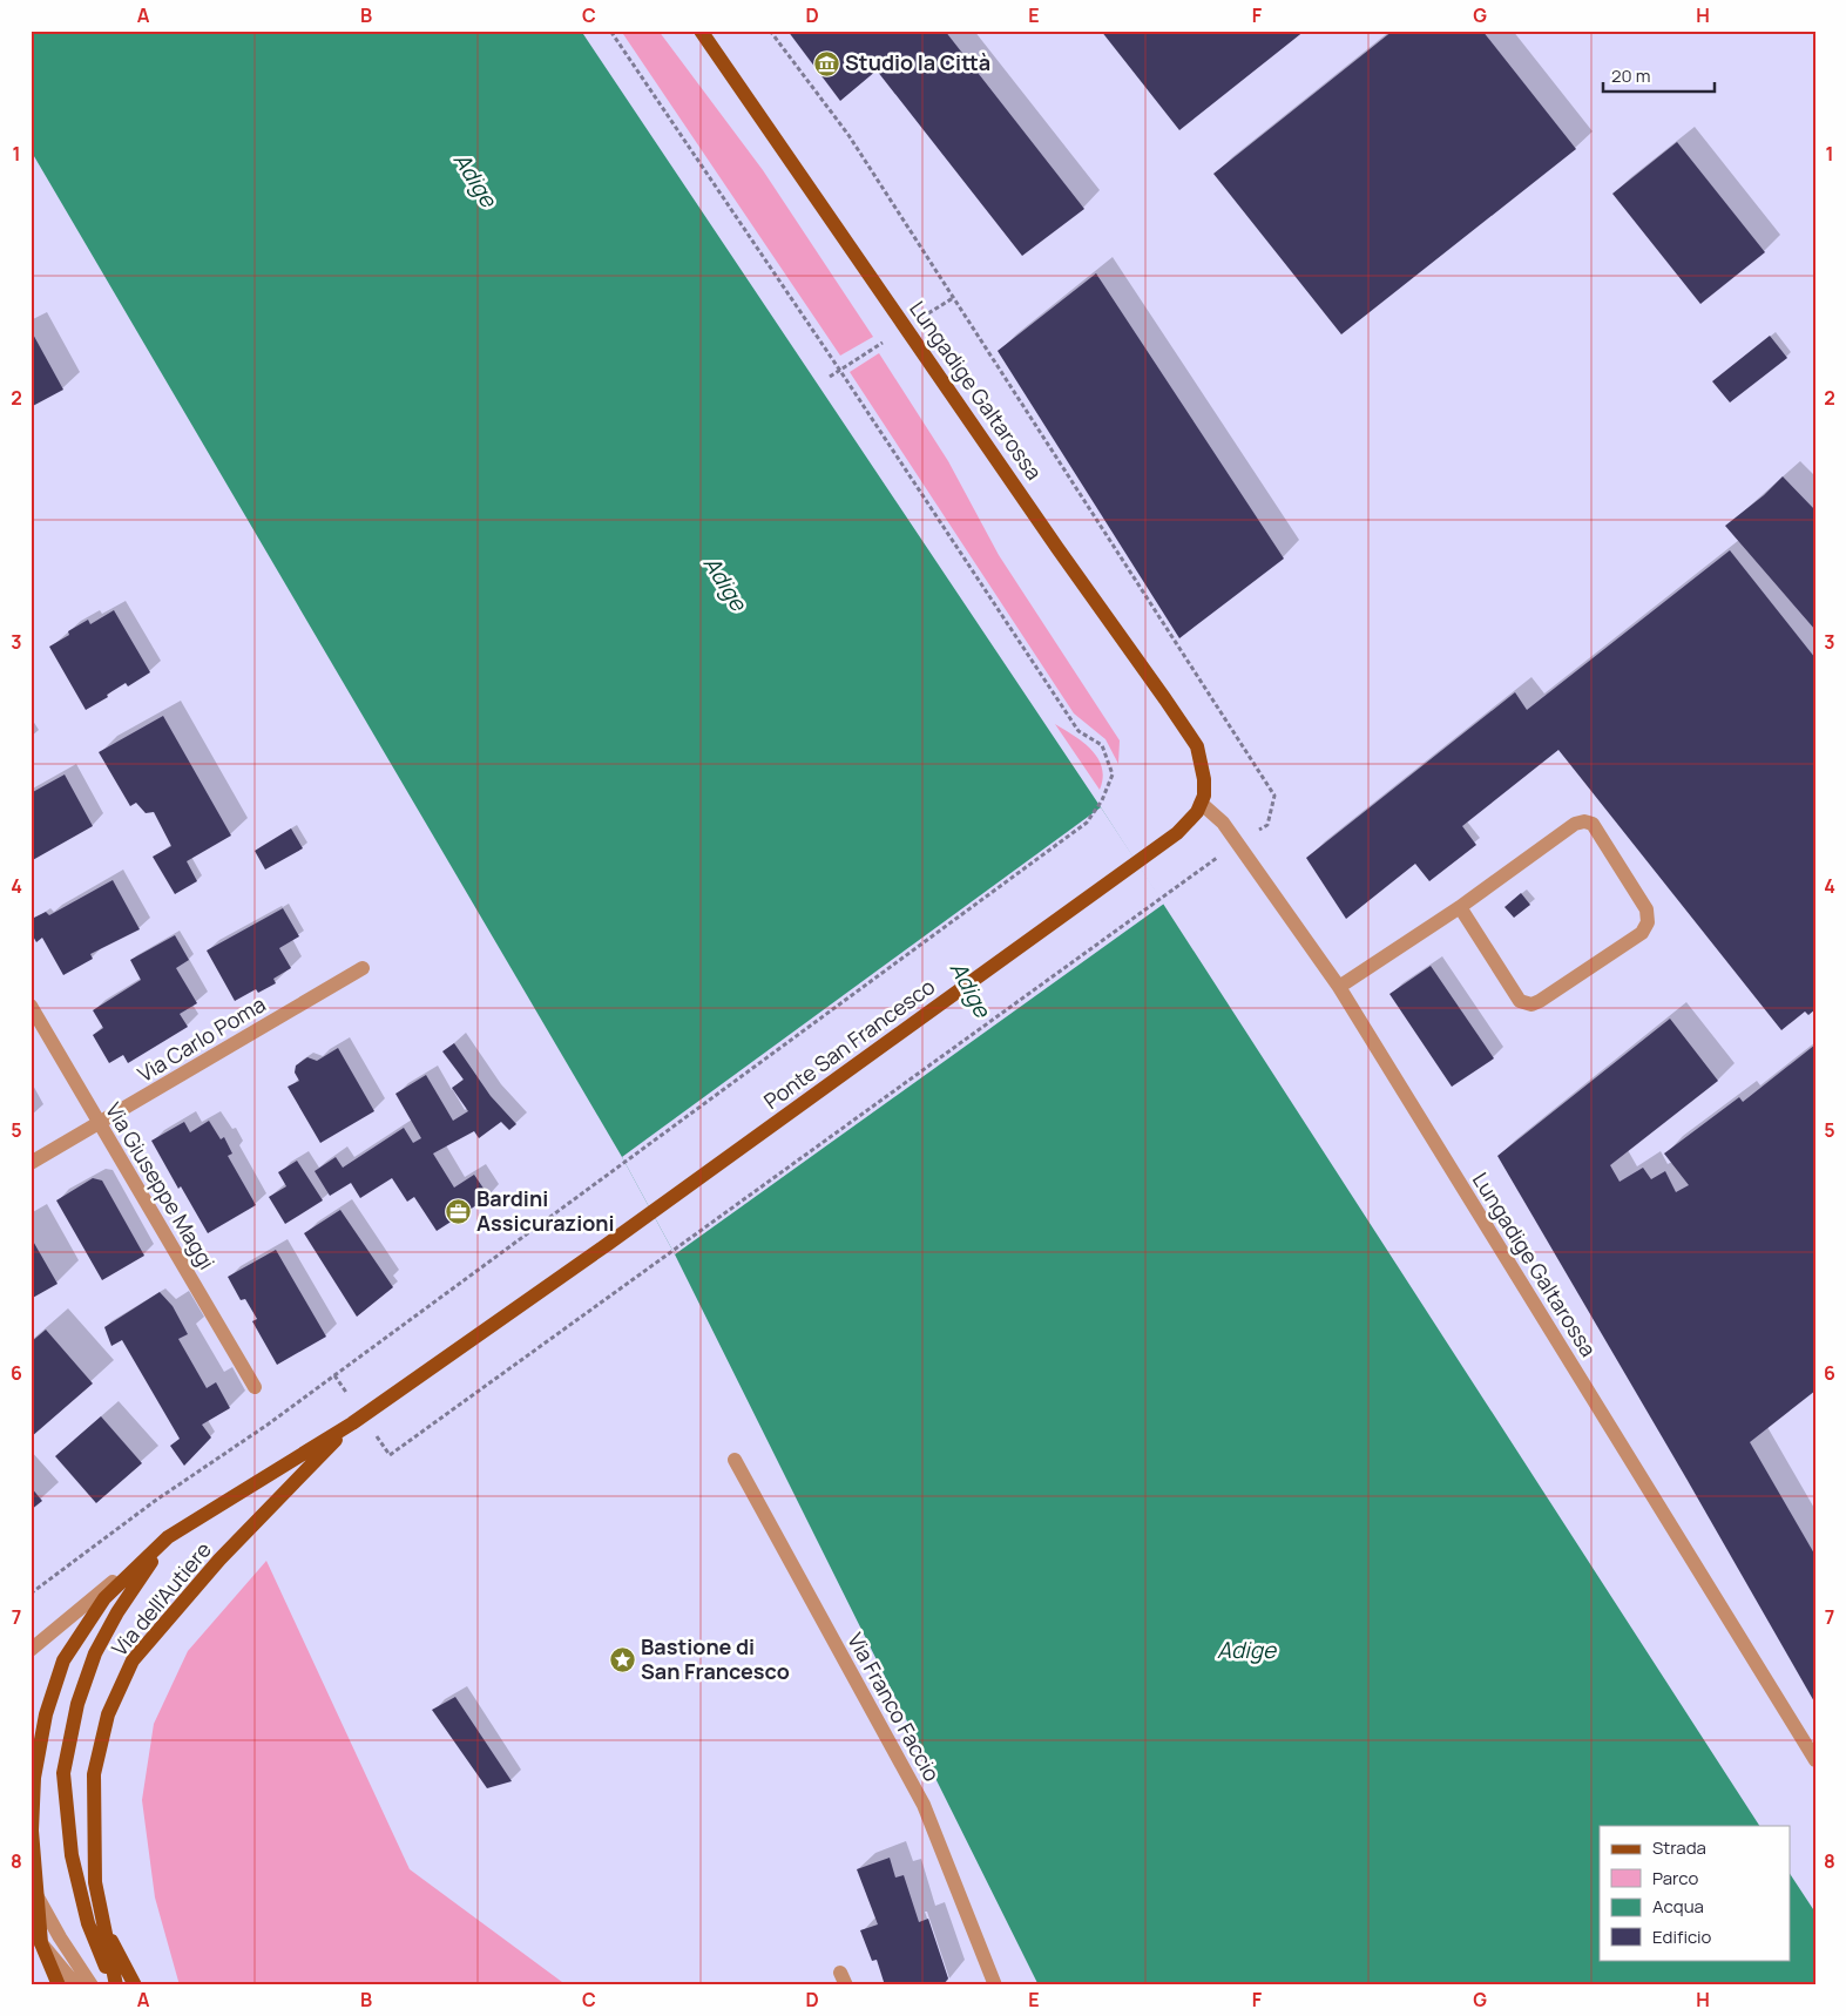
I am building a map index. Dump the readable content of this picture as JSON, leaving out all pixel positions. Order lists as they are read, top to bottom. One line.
{"streets":{"main road":["Lungadige Galtarossa","Ponte San Francesco","Via dell'Autiere"],"street":["Via Carlo Poma","Via Giuseppe Maggi","Via Franco Faccio"]},"crossings":[["Lungadige Galtarossa","Ponte San Francesco"],["Via Carlo Poma","Via Giuseppe Maggi"],["Ponte San Francesco","Via dell'Autiere"]],"water":["Adige"],"places":{"museum":["Studio la Città"],"office":["Bardini Assicurazioni"],"place":["Bastione di San Francesco"]},"legend":["Strada","Parco","Acqua","Edificio"],"scale_bar":"20 m","grid":{"columns":["A","B","C","D","E","F","G","H"],"rows":["1","2","3","4","5","6","7","8"]}}
